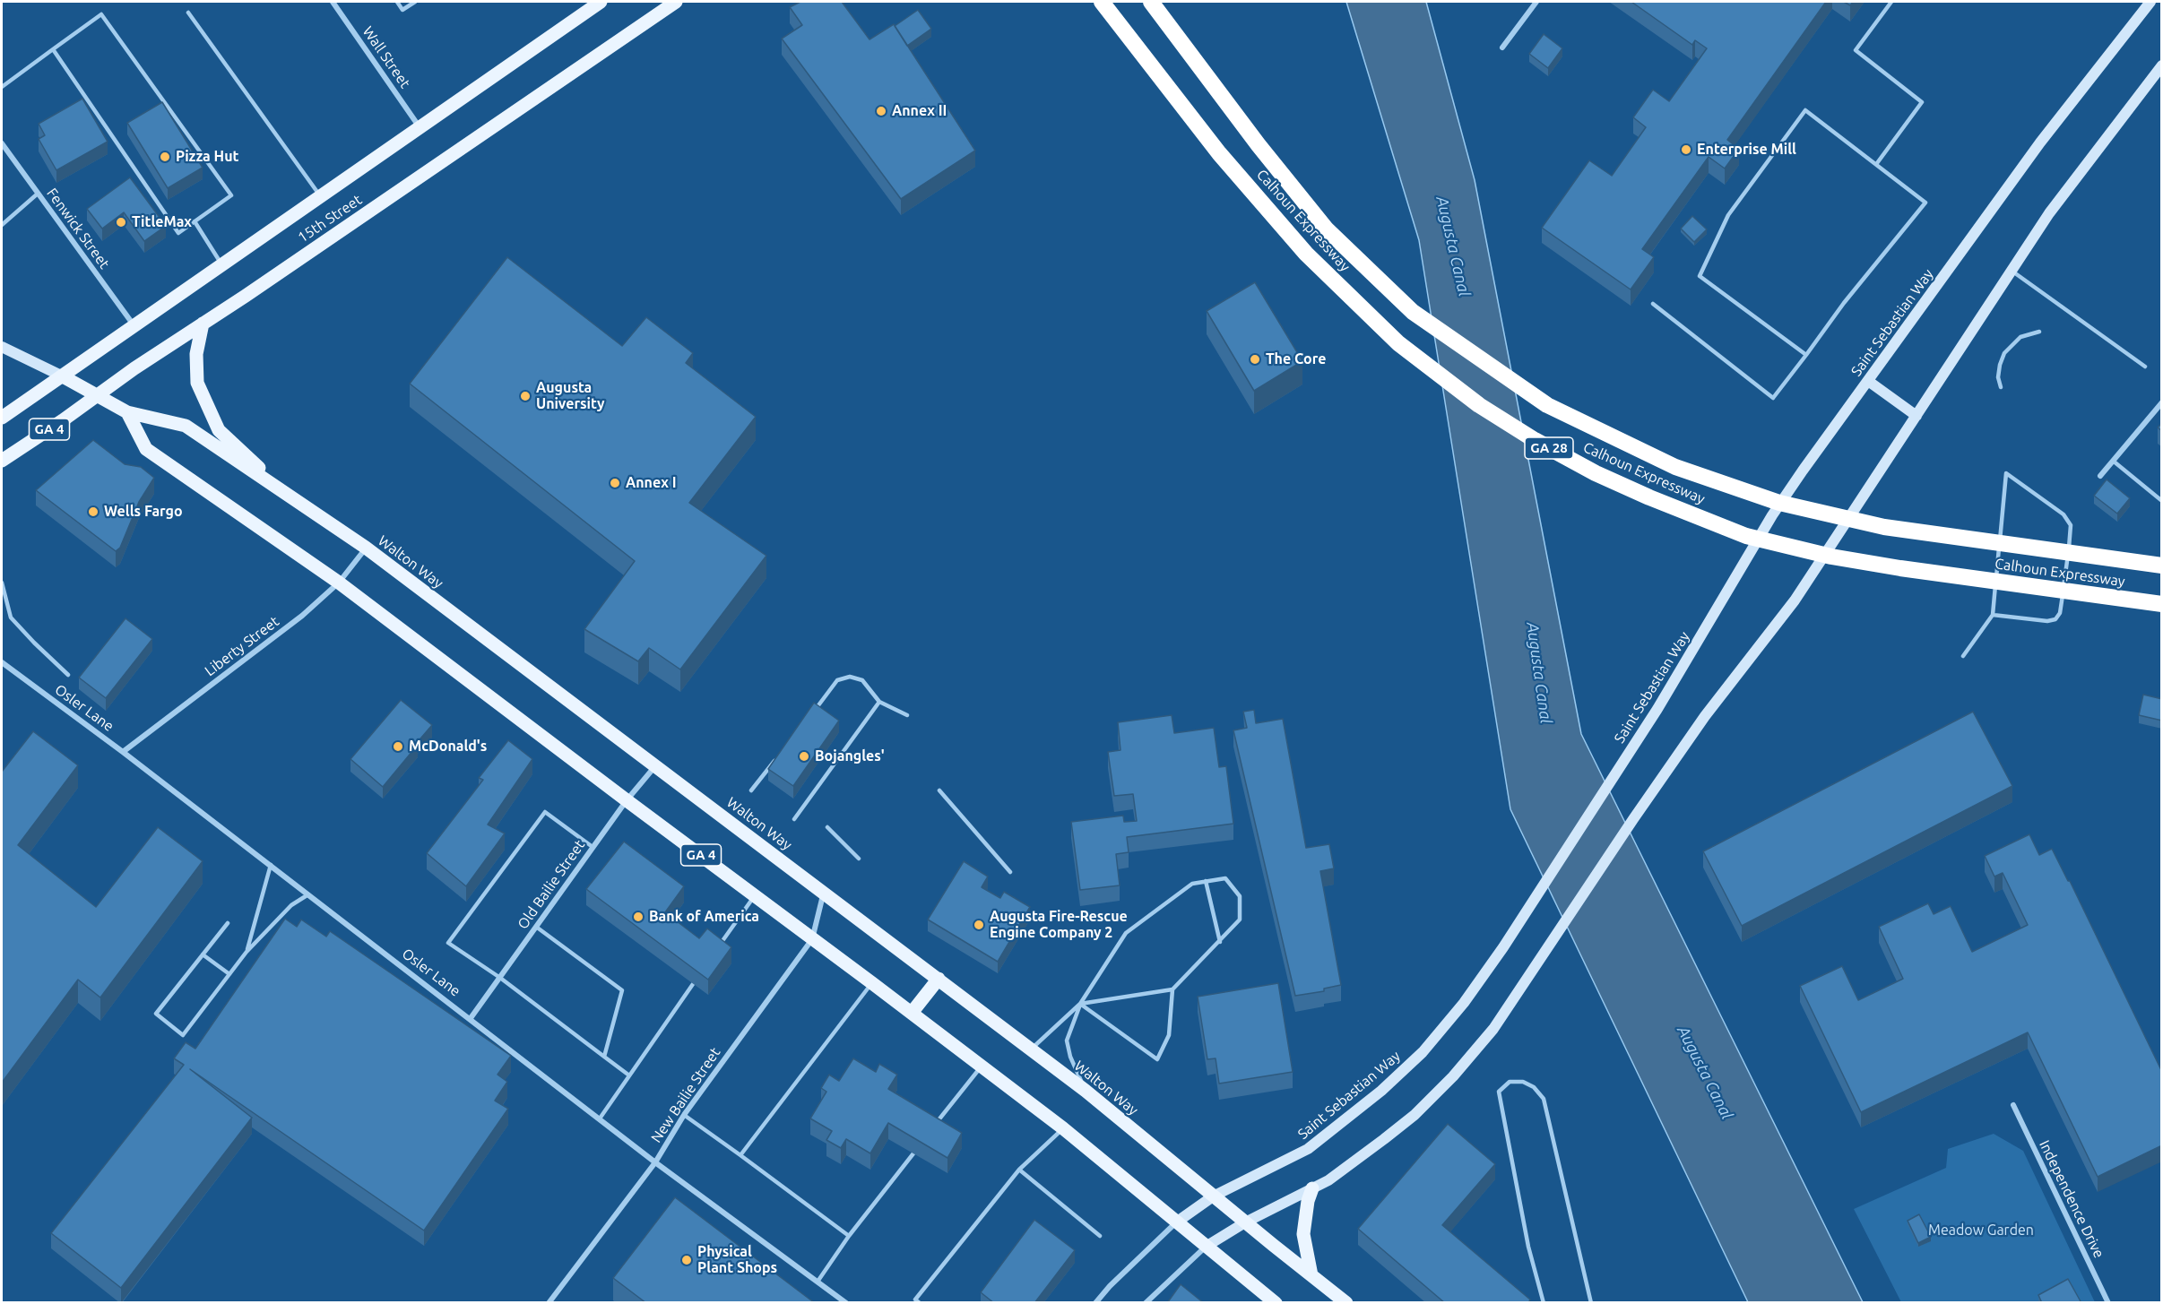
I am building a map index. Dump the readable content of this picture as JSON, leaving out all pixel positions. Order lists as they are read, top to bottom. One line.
{"streets":{"highway":["Calhoun Expressway","GA 28"],"main road":["15th Street","Saint Sebastian Way","GA 4","Walton Way"],"street":["Wall Street","Fenwick Street","Liberty Street","Osler Lane","Old Bailie Street","New Bailie Street","Independence Drive"]},"crossings":[["Wall Street","15th Street"],["15th Street","Fenwick Street"],["15th Street","Walton Way"],["Saint Sebastian Way","GA 4"],["Saint Sebastian Way","Walton Way"],["GA 4","Walton Way"],["GA 4","Liberty Street"],["GA 4","Old Bailie Street"],["GA 4","New Bailie Street"],["Walton Way","Liberty Street"],["Walton Way","Old Bailie Street"],["Walton Way","New Bailie Street"],["Liberty Street","Osler Lane"],["Osler Lane","Old Bailie Street"],["Osler Lane","New Bailie Street"]],"water":["Augusta Canal"],"parks":["Meadow Garden"],"places":["Annex II","Enterprise Mill","Pizza Hut","TitleMax","The Core","Augusta University","Annex I","Wells Fargo","McDonald's","Bojangles'","Bank of America","Augusta Fire-Rescue Engine Company 2","Physical Plant Shops"]}
